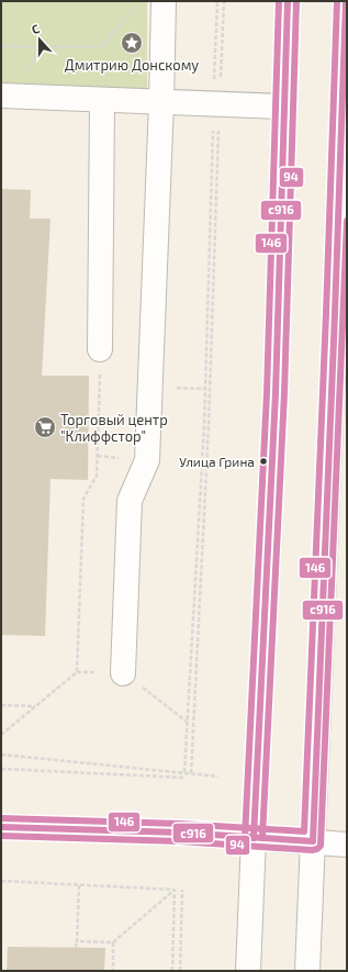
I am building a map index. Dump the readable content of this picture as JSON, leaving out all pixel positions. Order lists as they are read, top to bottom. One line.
{"places":{"place":["Дмитрию Донскому"],"supermarket":["Торговый центр \"Клиффстор\""],"other":["Улица Грина"]},"lines":["transit line с916","transit line 94","transit line 146"],"north":"top"}
